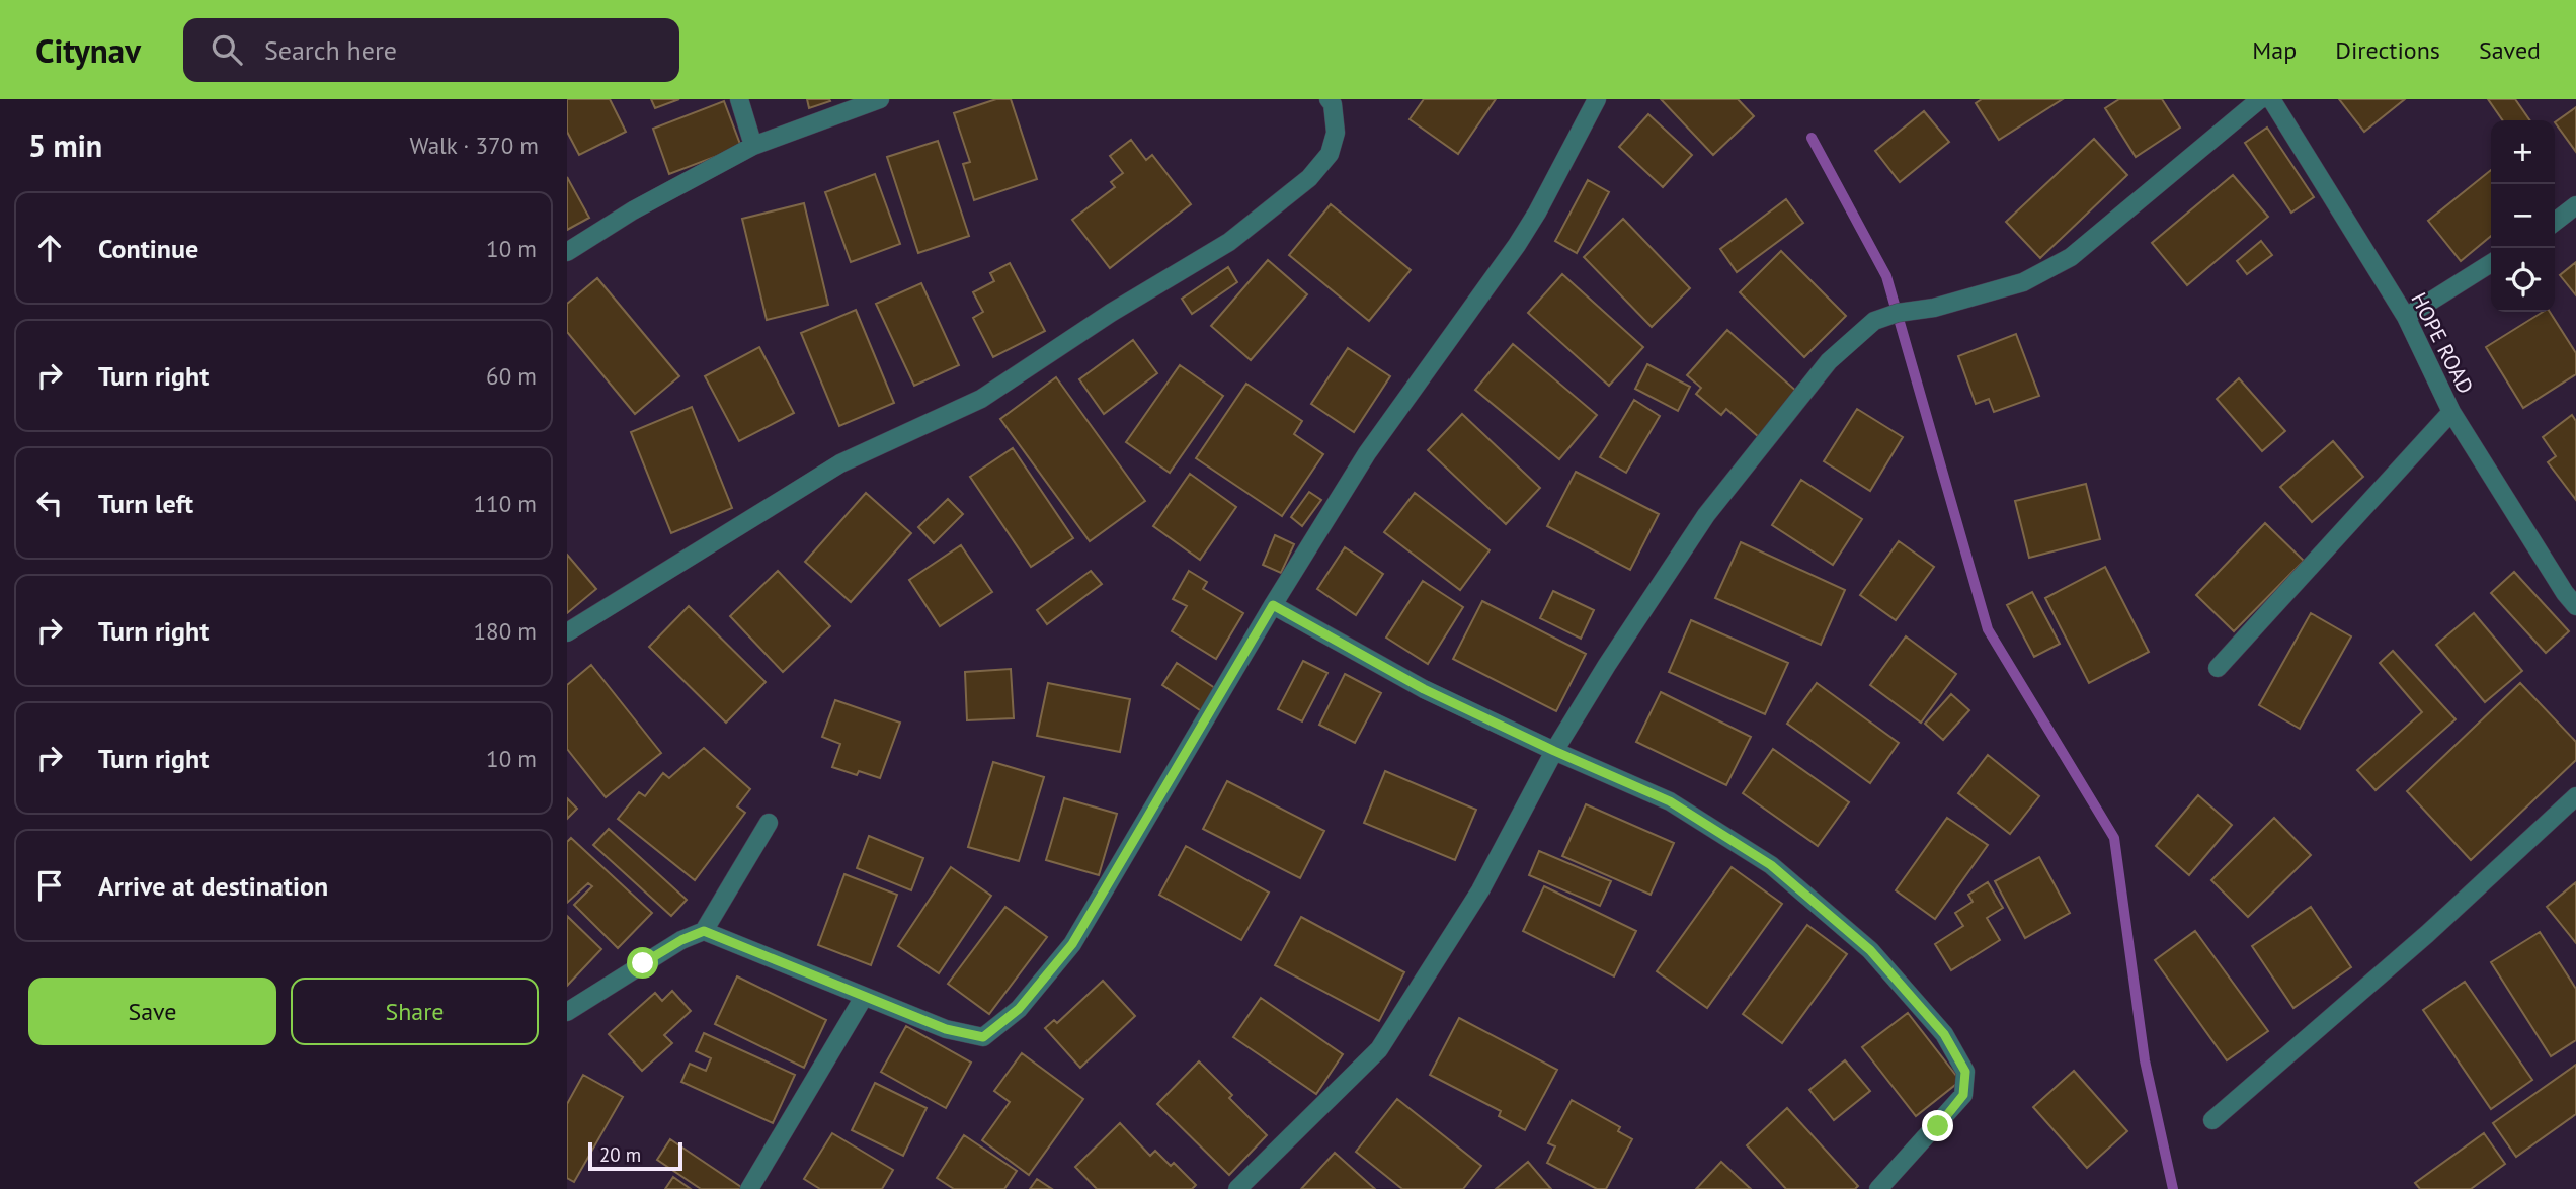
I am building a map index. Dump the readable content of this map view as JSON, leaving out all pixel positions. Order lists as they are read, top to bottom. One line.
{"streets":{"street":["HOPE ROAD"]},"scale_bar":"20 m","page":{"header":"Citynav","search":"Search here","nav":["Map","Directions","Saved"],"heading":["5 min","Walk · 370 m"],"map_buttons":["+","−"],"list":[["Continue","10 m"],["Turn right","60 m"],["Turn left","110 m"],["Turn right","180 m"],["Turn right","10 m"],"Arrive at destination"],"buttons":["Save","Share"],"scale":"20 m"}}
